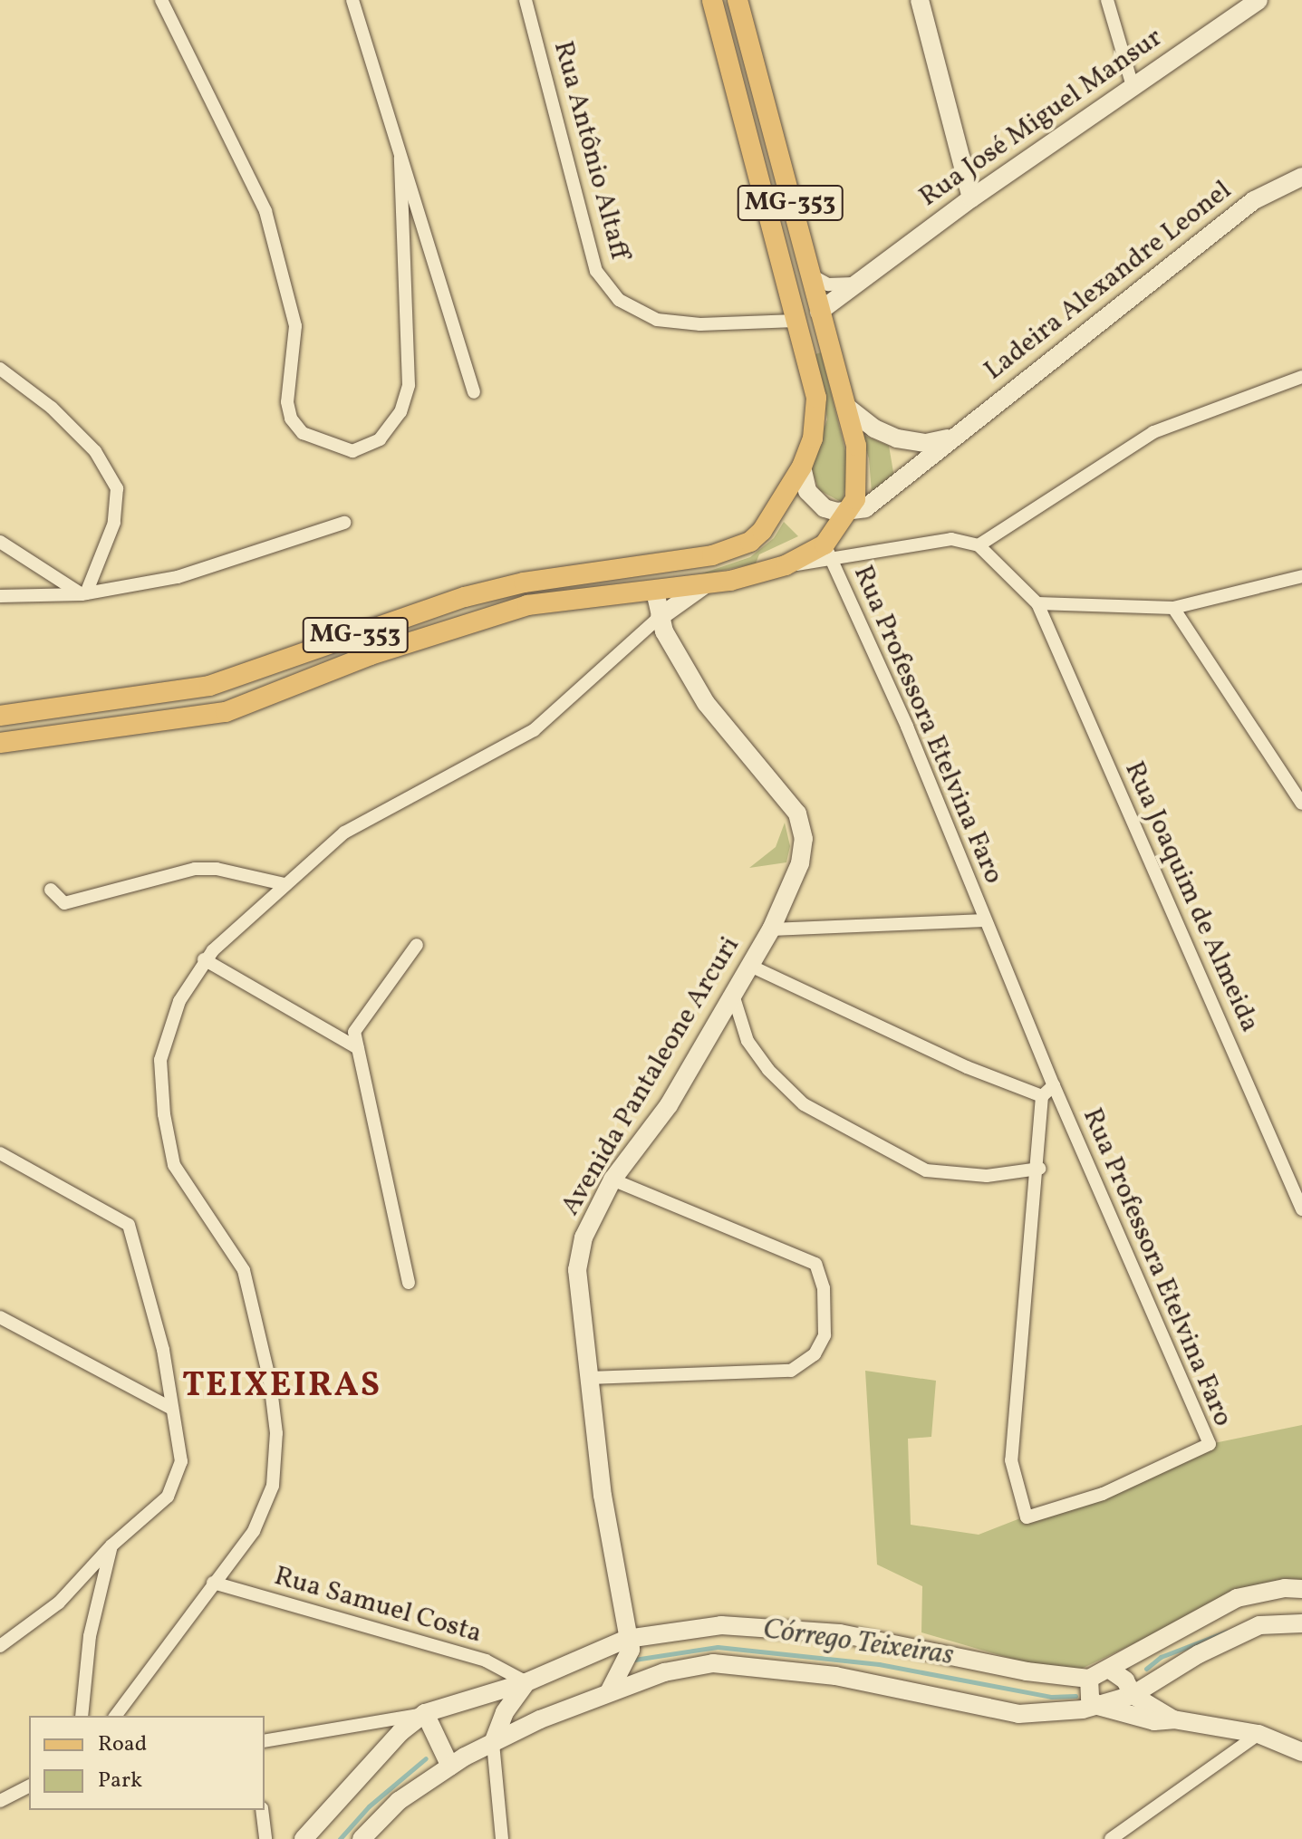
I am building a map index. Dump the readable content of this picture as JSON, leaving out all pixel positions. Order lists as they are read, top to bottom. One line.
{"streets":{"main road":["MG-353"],"street":["Rua José Miguel Mansur","Rua Antônio Altaff","Ladeira Alexandre Leonel","Rua Professora Etelvina Faro","Rua Joaquim de Almeida","Avenida Pantaleone Arcuri","Rua Samuel Costa"]},"crossings":[["Rua José Miguel Mansur","MG-353"],["Rua Antônio Altaff","MG-353"],["MG-353","Ladeira Alexandre Leonel"],["MG-353","Rua Professora Etelvina Faro"],["MG-353","Avenida Pantaleone Arcuri"]],"districts":["TEIXEIRAS"],"water":["Córrego Teixeiras"],"legend":["Road","Park"]}
